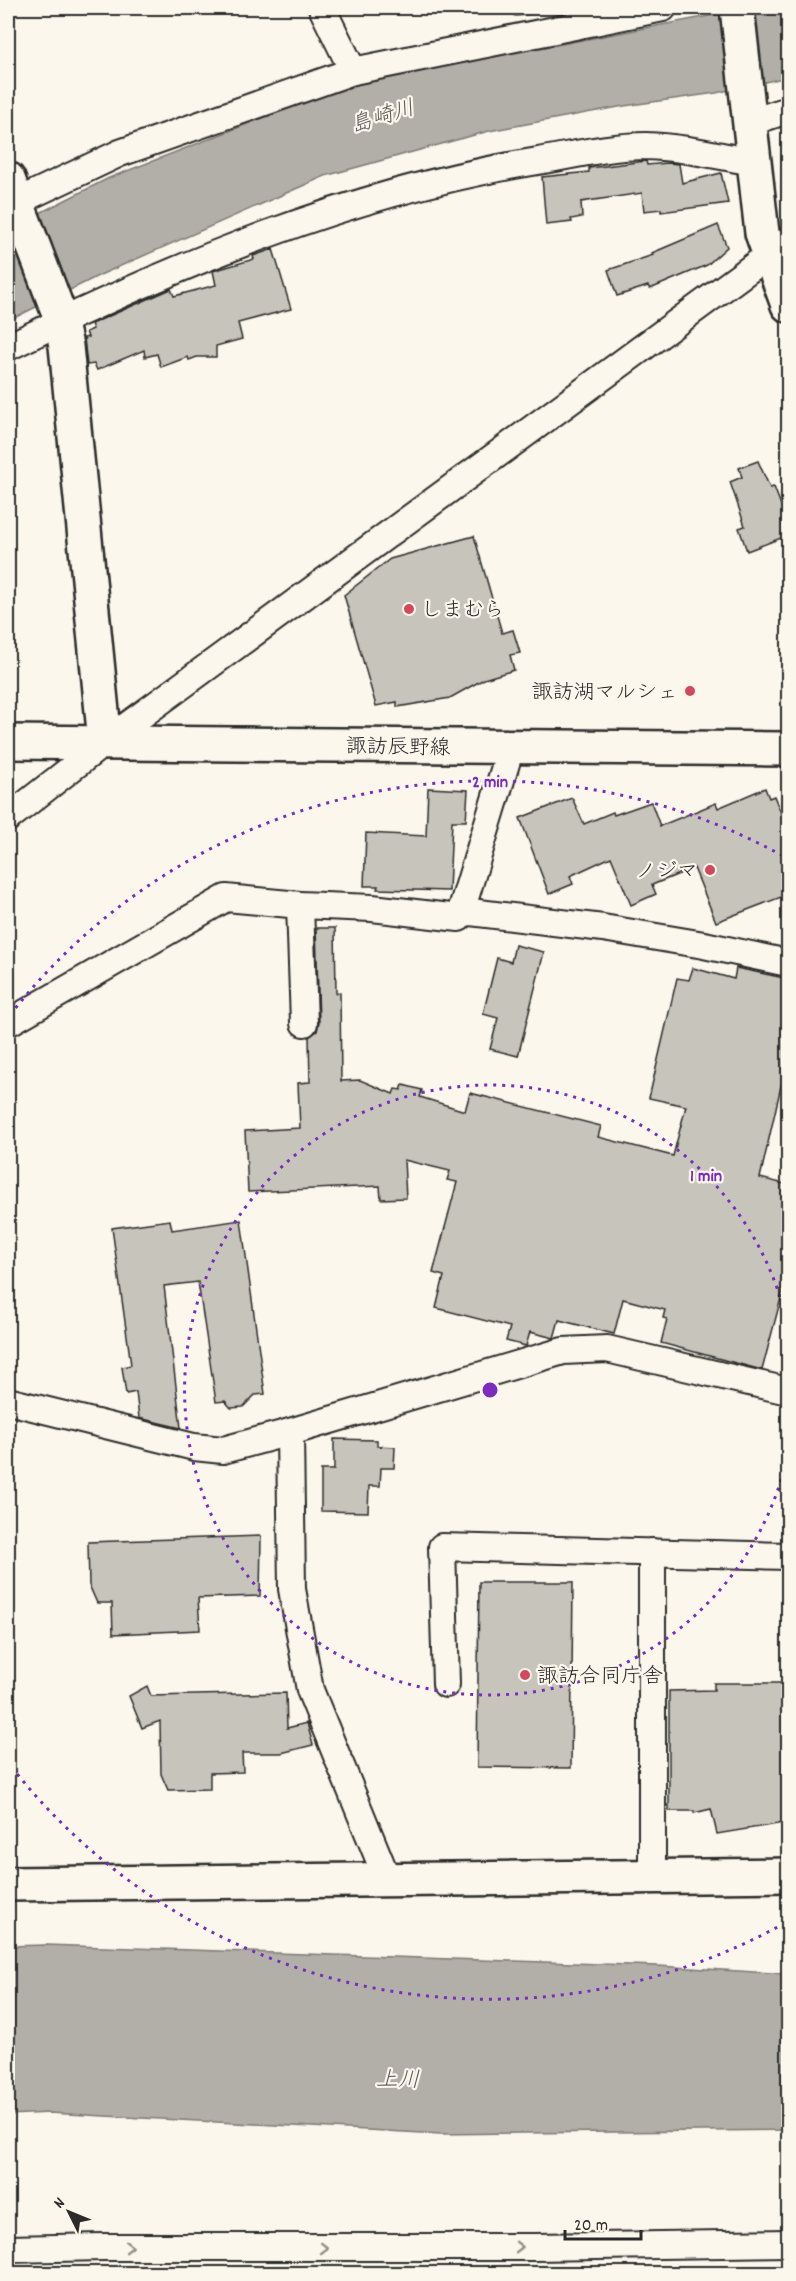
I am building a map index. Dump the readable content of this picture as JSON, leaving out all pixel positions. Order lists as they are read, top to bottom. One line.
{"streets":{"street":["諏訪辰野線"]},"water":["島崎川","上川"],"places":["しまむら","諏訪湖マルシェ","ノジマ","諏訪合同庁舎"],"scale_bar":"20 m","north":"top left","rings":["2 min","1 min"]}
